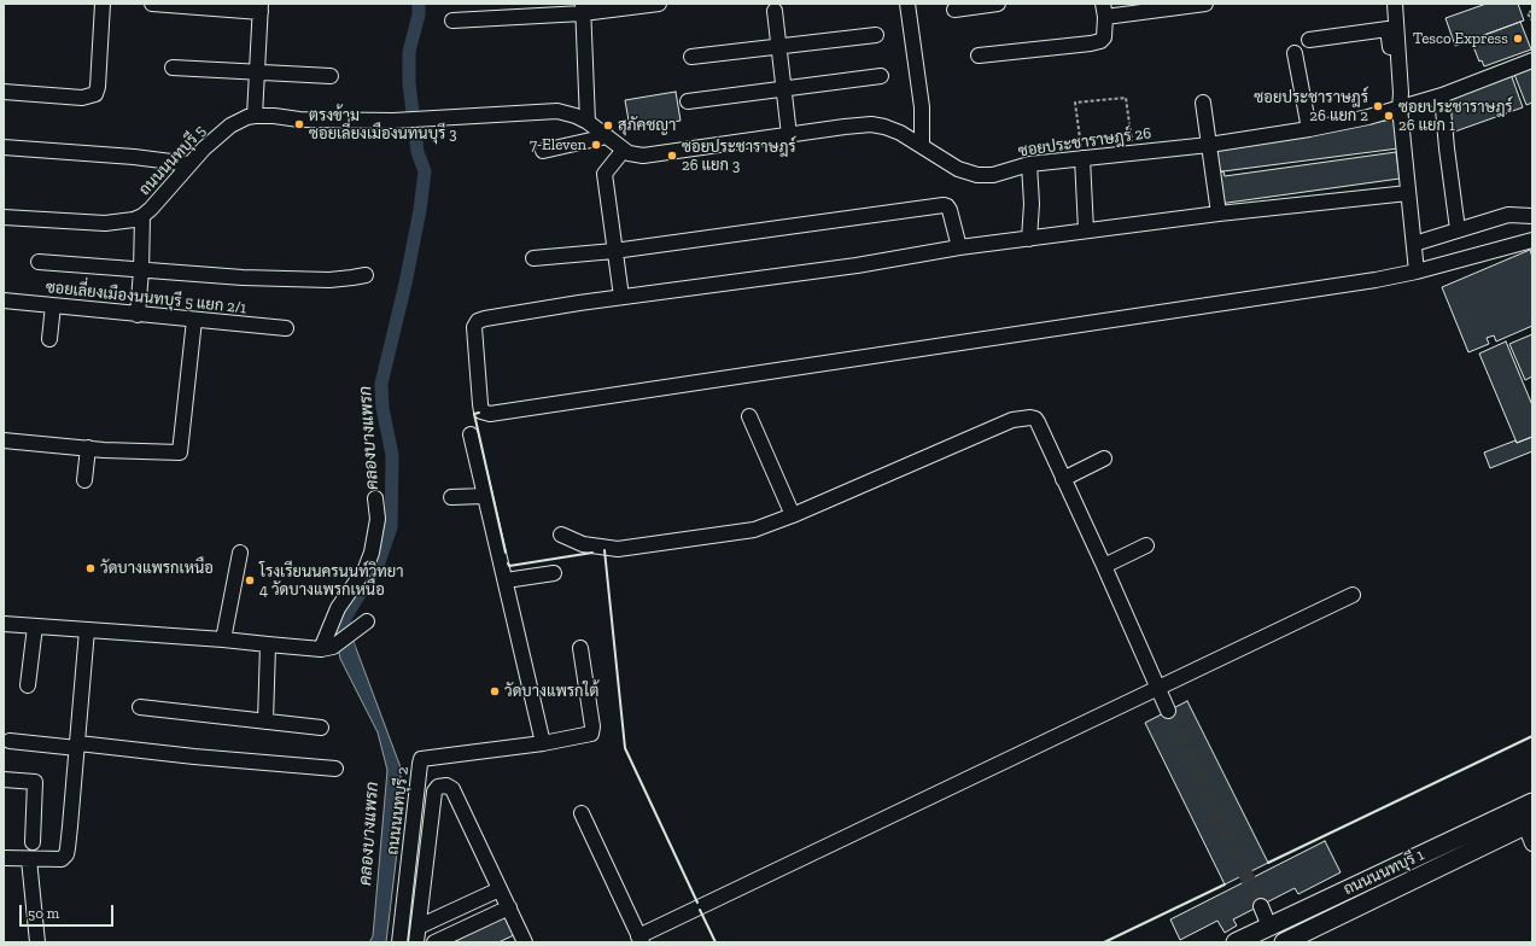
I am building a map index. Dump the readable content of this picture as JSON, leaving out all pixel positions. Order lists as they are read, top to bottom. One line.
{"streets":{"main road":["ถนนนนทบุรี 1"],"street":["ซอยประชาราษฎร์ 26","ถนนนนทบุรี 5","ซอยเลี่ยงเมืองนนทบุรี 5 แยก 2/1","ถนนนนทบุรี 2"]},"crossings":[["ซอยประชาราษฎร์ 26","ถนนนนทบุรี 5"]],"water":["คลองบางแพรก"],"places":["Tesco Express","ซอยประชาราษฎร์ 26 แยก 2","ซอยประชาราษฎร์ 26 แยก 1","ตรงข้าม ซอยเลี่ยงเมืองนทนบุรี 3","สุภัคชญา","7-Eleven","ซอยประชาราษฎร์ 26 แยก 3","วัดบางแพรกเหนือ","โรงเรียนนครนนท์วิทยา 4 วัดบางแพรกเหนือ","วัดบางแพรกใต้"],"scale_bar":"50 m"}
